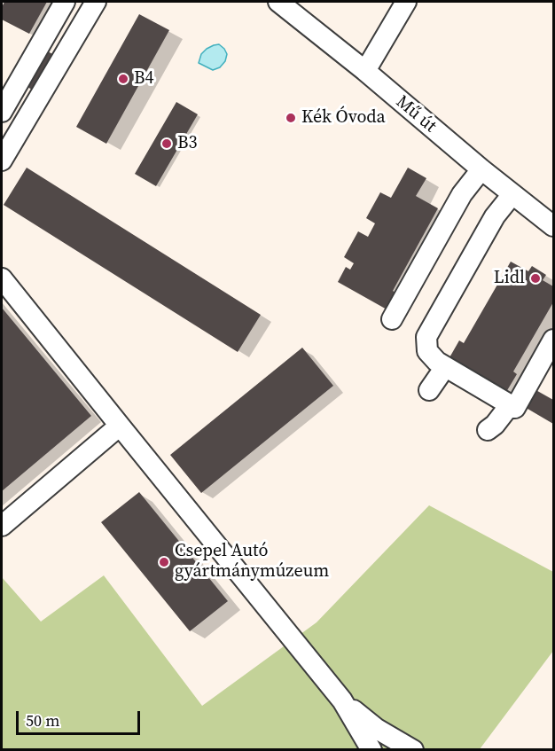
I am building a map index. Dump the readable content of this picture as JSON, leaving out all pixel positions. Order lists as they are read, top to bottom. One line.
{"streets":{"street":["Mű út"]},"places":["B4","Kék Óvoda","B3","Lidl","Csepel Autó gyártmánymúzeum"],"scale_bar":"50 m"}
